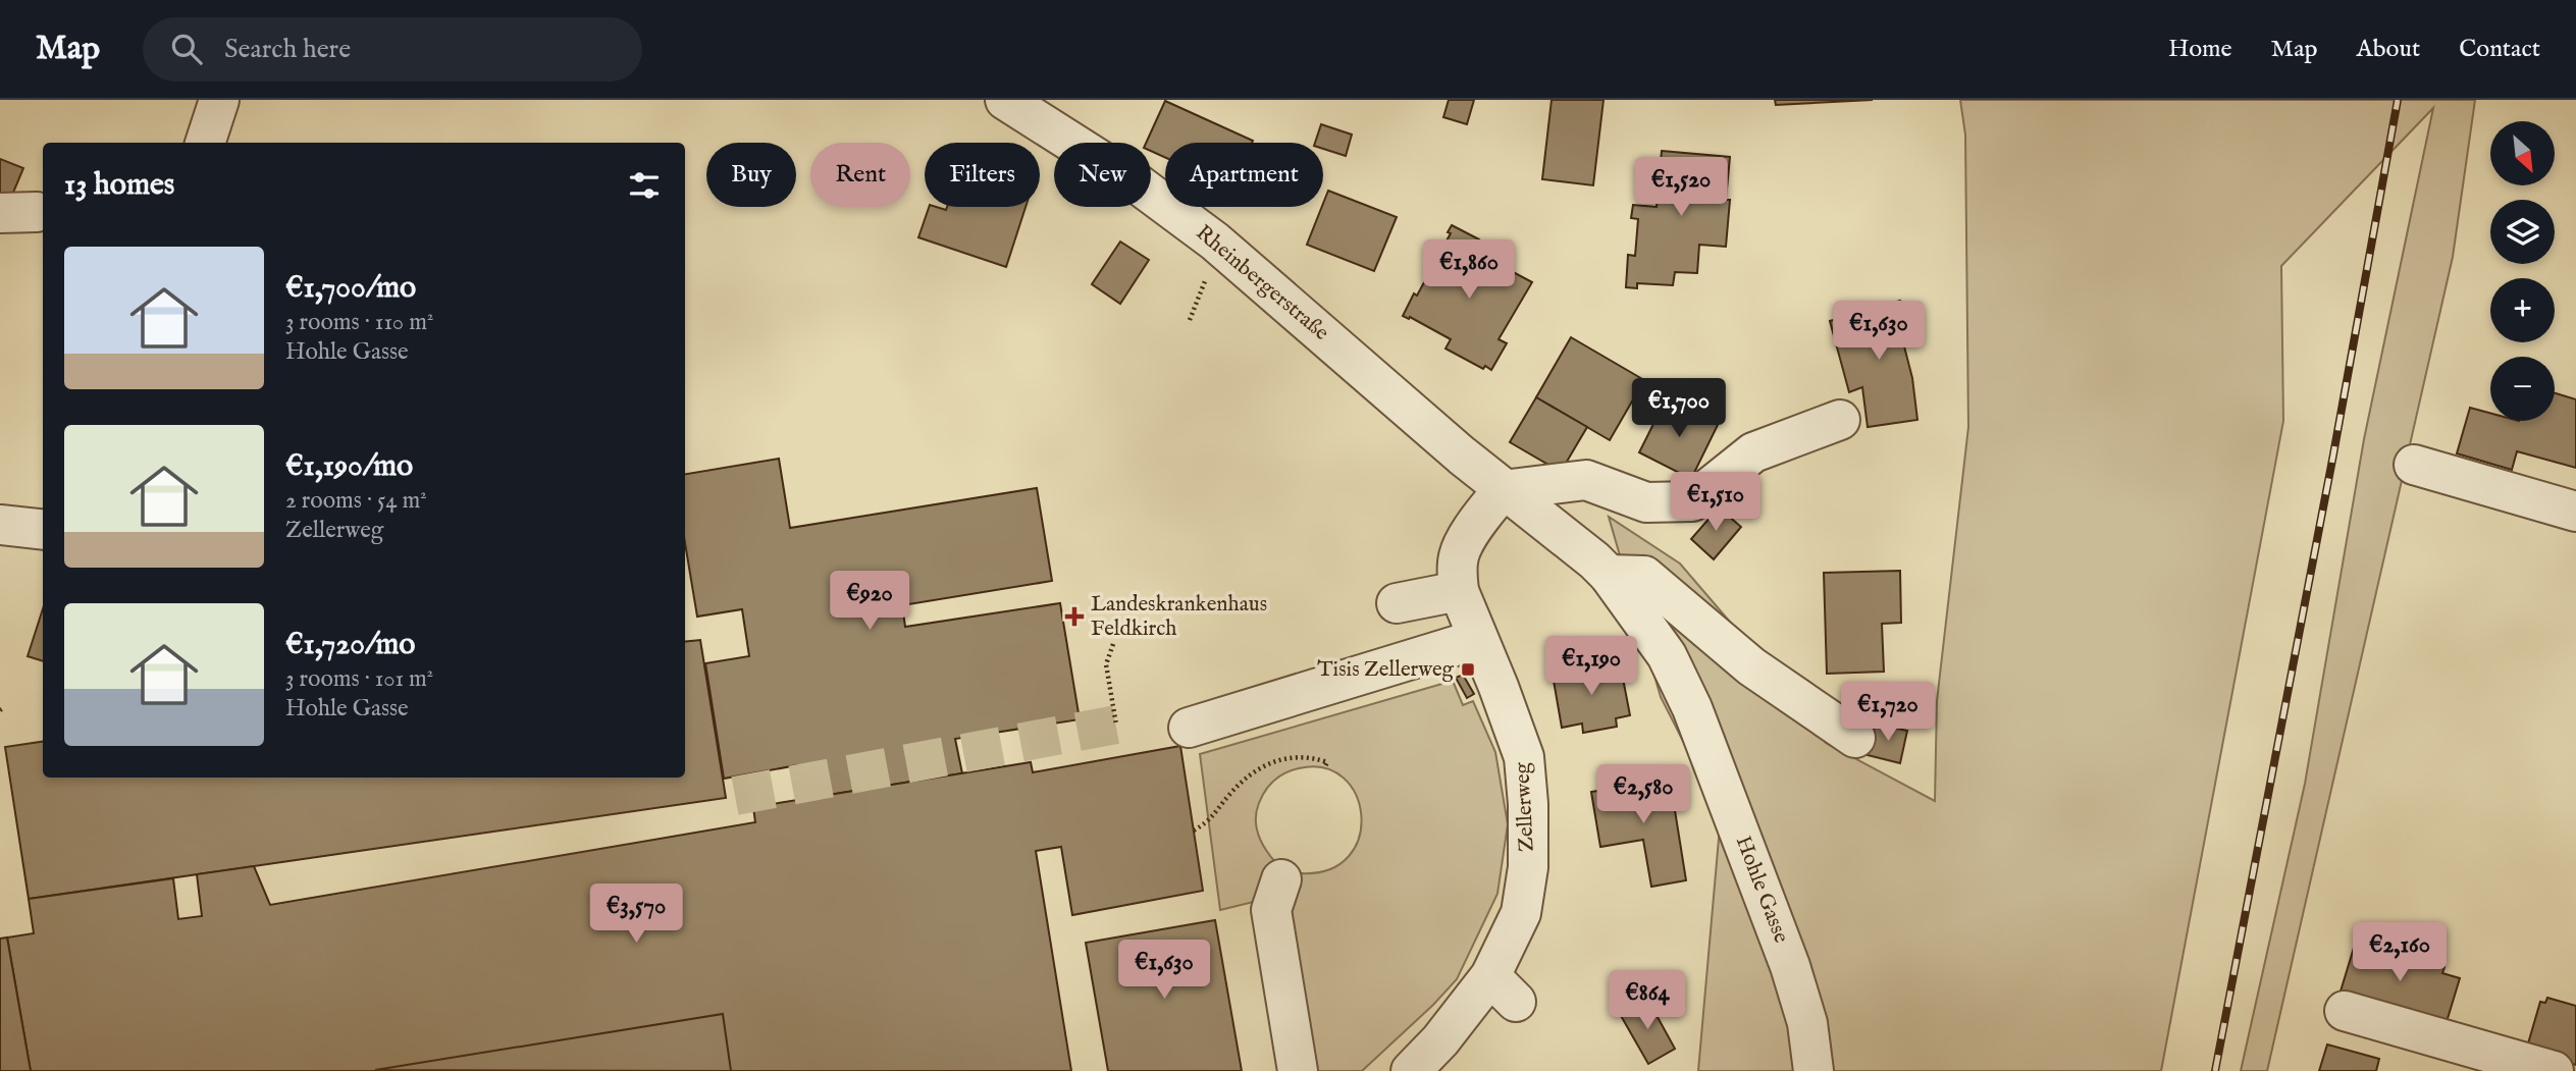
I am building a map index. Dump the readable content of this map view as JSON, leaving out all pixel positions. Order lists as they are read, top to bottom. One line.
{"streets":{"street":["Rheinbergerstraße","Zellerweg","Hohle Gasse"]},"crossings":[["Rheinbergerstraße","Zellerweg"],["Rheinbergerstraße","Hohle Gasse"],["Zellerweg","Hohle Gasse"]],"places":{"health":["Landeskrankenhaus Feldkirch"],"transit":["Tisis Zellerweg"]},"north":"bottom right","page":{"header":"Map","search":"Search here","nav":["Home","Map","About","Contact"],"map_buttons":["+","−"],"chip":["Buy","Rent","Filters","New","Apartment"],"heading":"13 homes","price":["€1,520","€1,860","€1,630","€1,700","€1,510","€920","€1,190","€1,720","€2,580","€3,570","€2,160","€1,630","€864"],"list":[{"name":"€1,700/mo","note":"3 rooms · 110 m² · Hohle Gasse"},{"name":"€1,190/mo","note":"2 rooms · 54 m² · Zellerweg"},{"name":"€1,720/mo","note":"3 rooms · 101 m² · Hohle Gasse"}]}}
